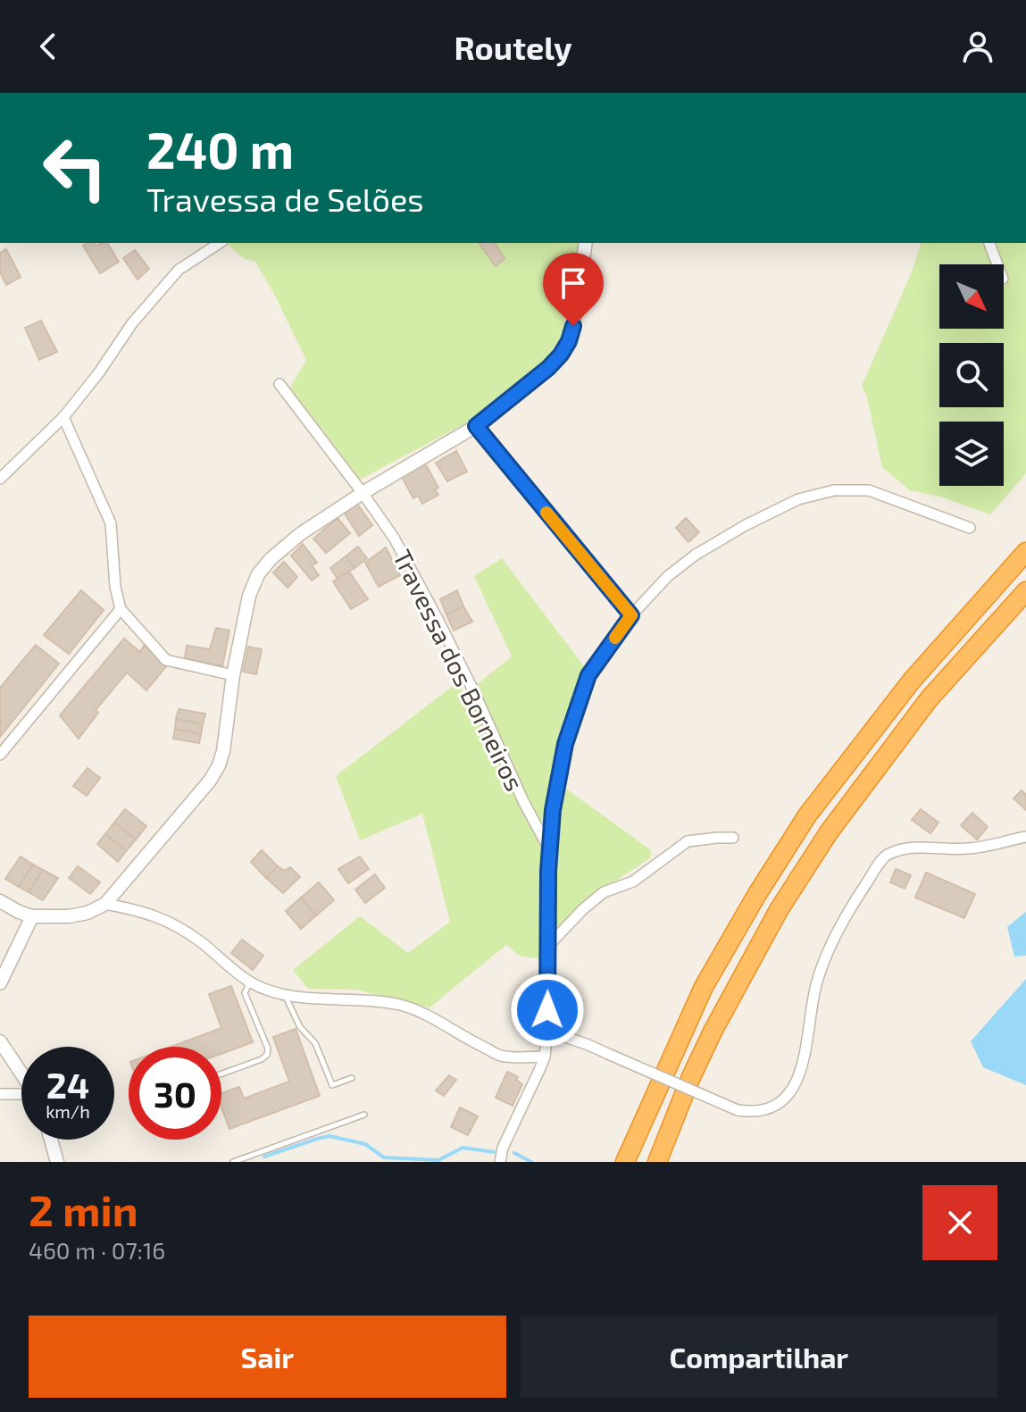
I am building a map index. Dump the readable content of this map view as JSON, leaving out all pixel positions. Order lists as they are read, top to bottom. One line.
{"streets":{"street":["Travessa dos Borneiros"]},"north":"bottom right","page":{"header":"Routely","turn":["240 m","Travessa de Selões"],"speed":"24 km/h","limit":"30","heading":["2 min","460 m · 07:16"],"buttons":["Sair","Compartilhar"]}}
